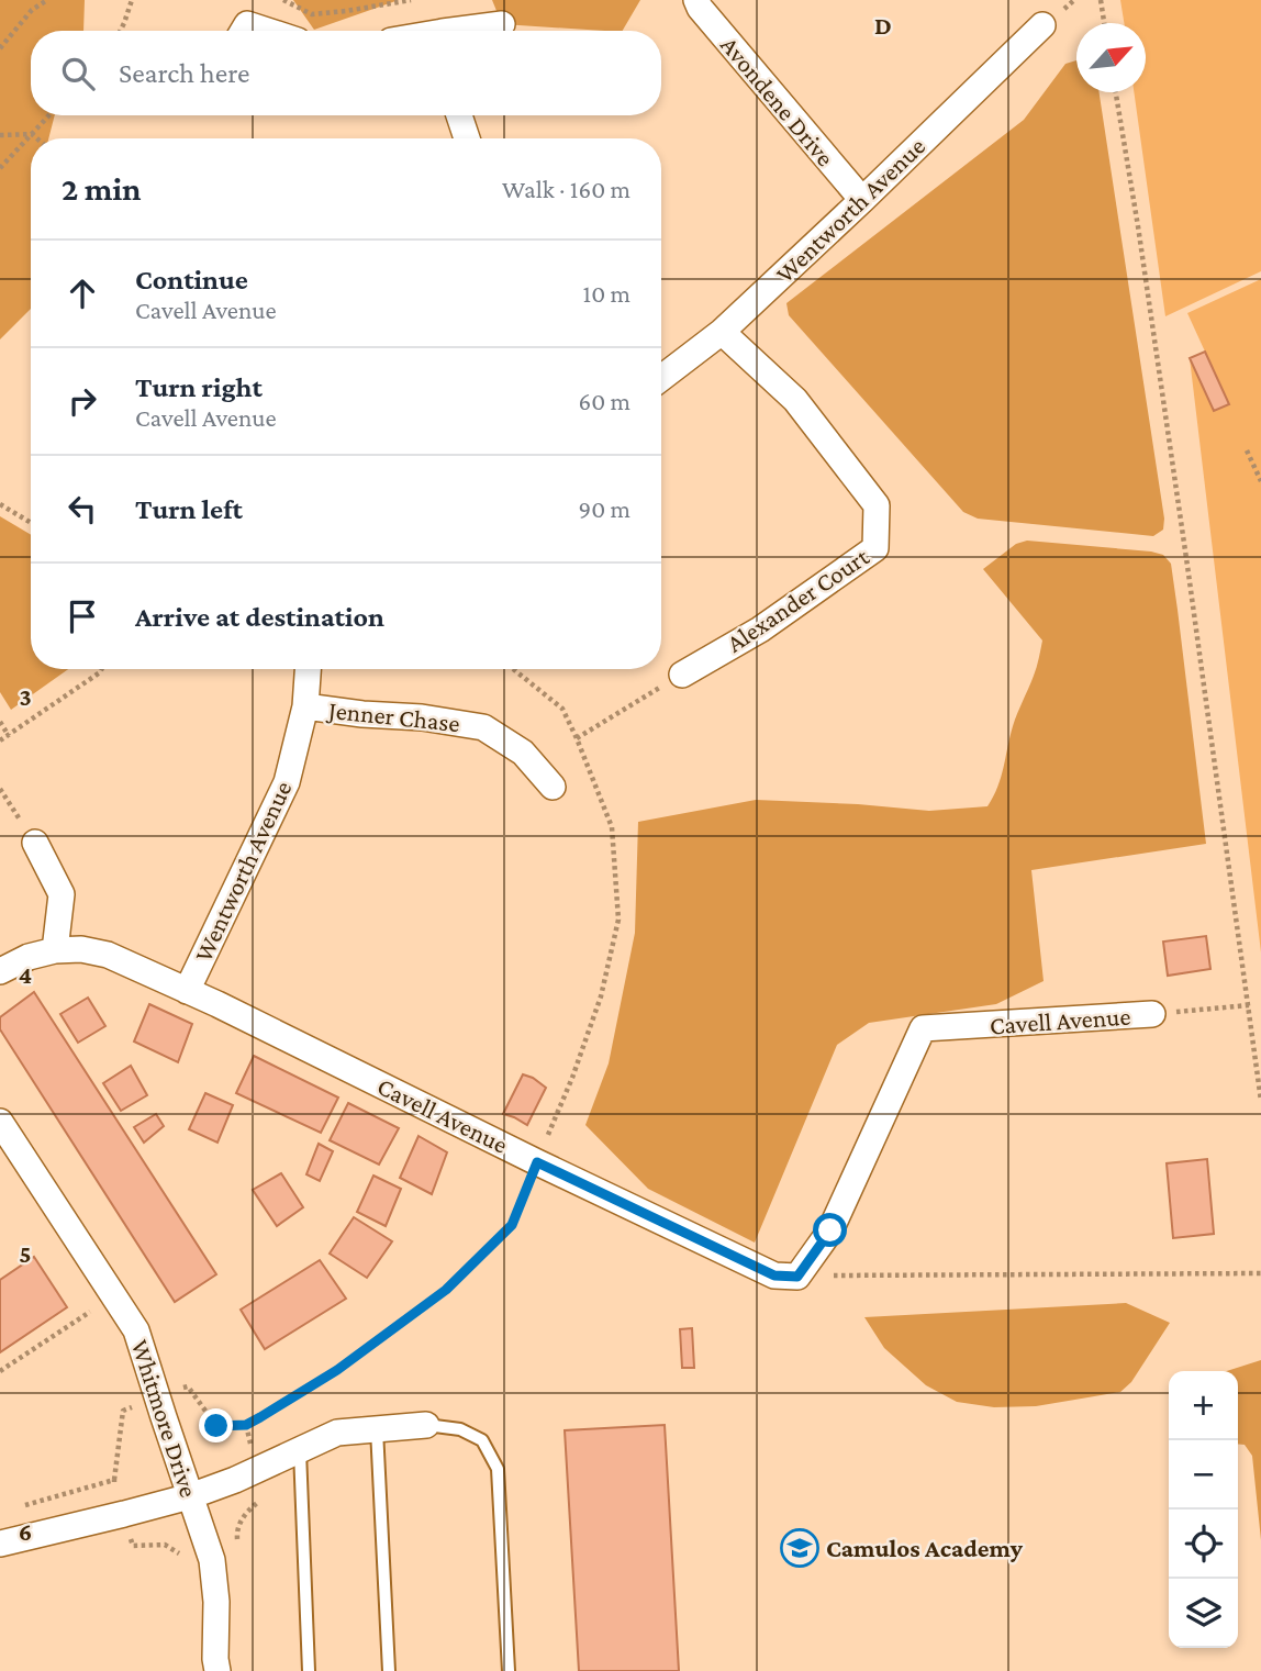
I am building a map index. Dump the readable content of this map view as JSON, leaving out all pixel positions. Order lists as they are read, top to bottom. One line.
{"streets":{"street":["Avondene Drive","Wentworth Avenue","Alexander Court","Jenner Chase","Cavell Avenue","Whitmore Drive"]},"crossings":[["Avondene Drive","Wentworth Avenue"],["Wentworth Avenue","Alexander Court"],["Wentworth Avenue","Jenner Chase"],["Wentworth Avenue","Cavell Avenue"]],"places":{"school or university":["Camulos Academy"]},"north":"top right","page":{"search":"Search here","heading":["2 min","Walk · 160 m"],"list":[["Continue","Cavell Avenue","10 m"],["Turn right","Cavell Avenue","60 m"],["Turn left","90 m"],"Arrive at destination"],"map_buttons":["+","−"]},"grid":{"columns":["D"],"rows":["3","4","5","6"]}}
